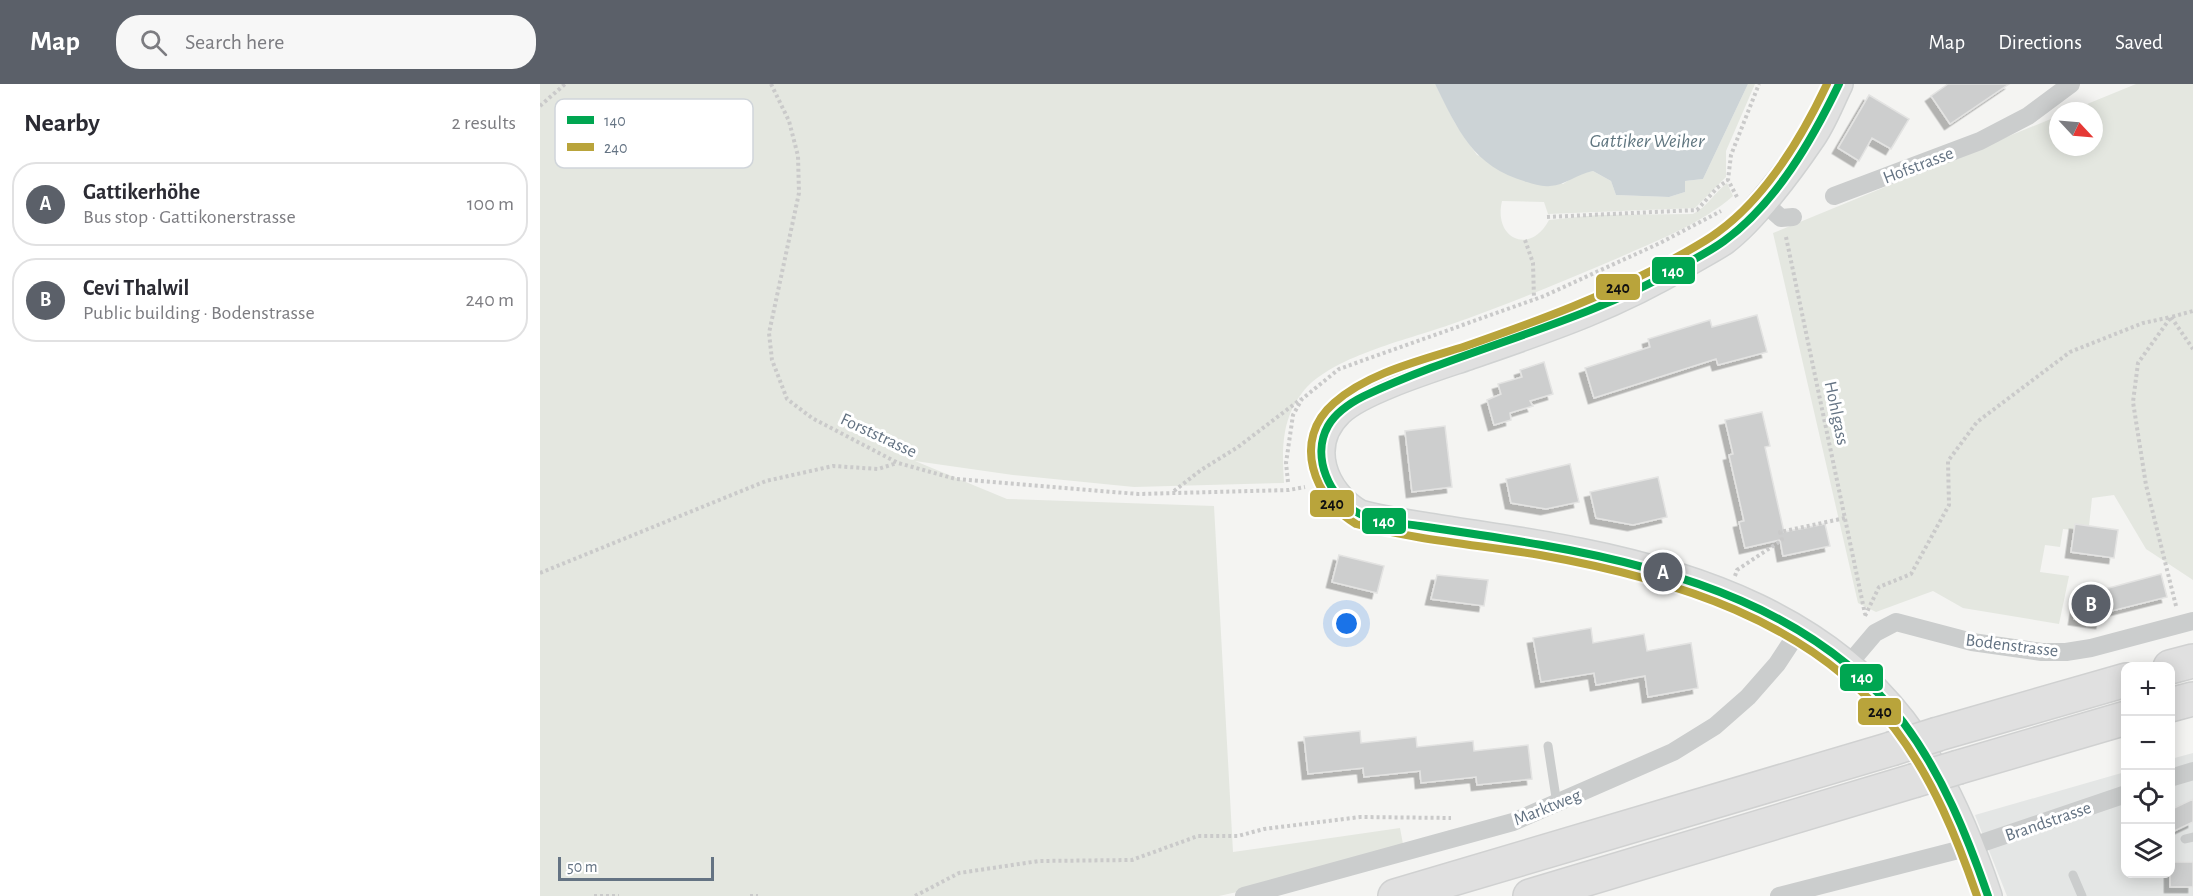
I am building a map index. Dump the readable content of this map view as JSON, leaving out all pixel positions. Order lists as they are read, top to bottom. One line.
{"streets":{"street":["Hofstrasse","Bodenstrasse","Marktweg","Brandstrasse"],"path":["Hohlgass","Forststrasse"]},"water":["Gattiker Weiher"],"lines":["transit line 140","transit line 240"],"legend":["140","240"],"scale_bar":"50 m","north":"bottom right","page":{"header":"Map","search":"Search here","nav":["Map","Directions","Saved"],"heading":["Nearby","2 results"],"list":[{"mark":"A","name":"Gattikerhöhe","note":"Bus stop · Gattikonerstrasse","value":"100 m"},{"mark":"B","name":"Cevi Thalwil","note":"Public building · Bodenstrasse","value":"240 m"}],"pins":["A","B"],"map_buttons":["+","−"],"scale":"50 m"}}
